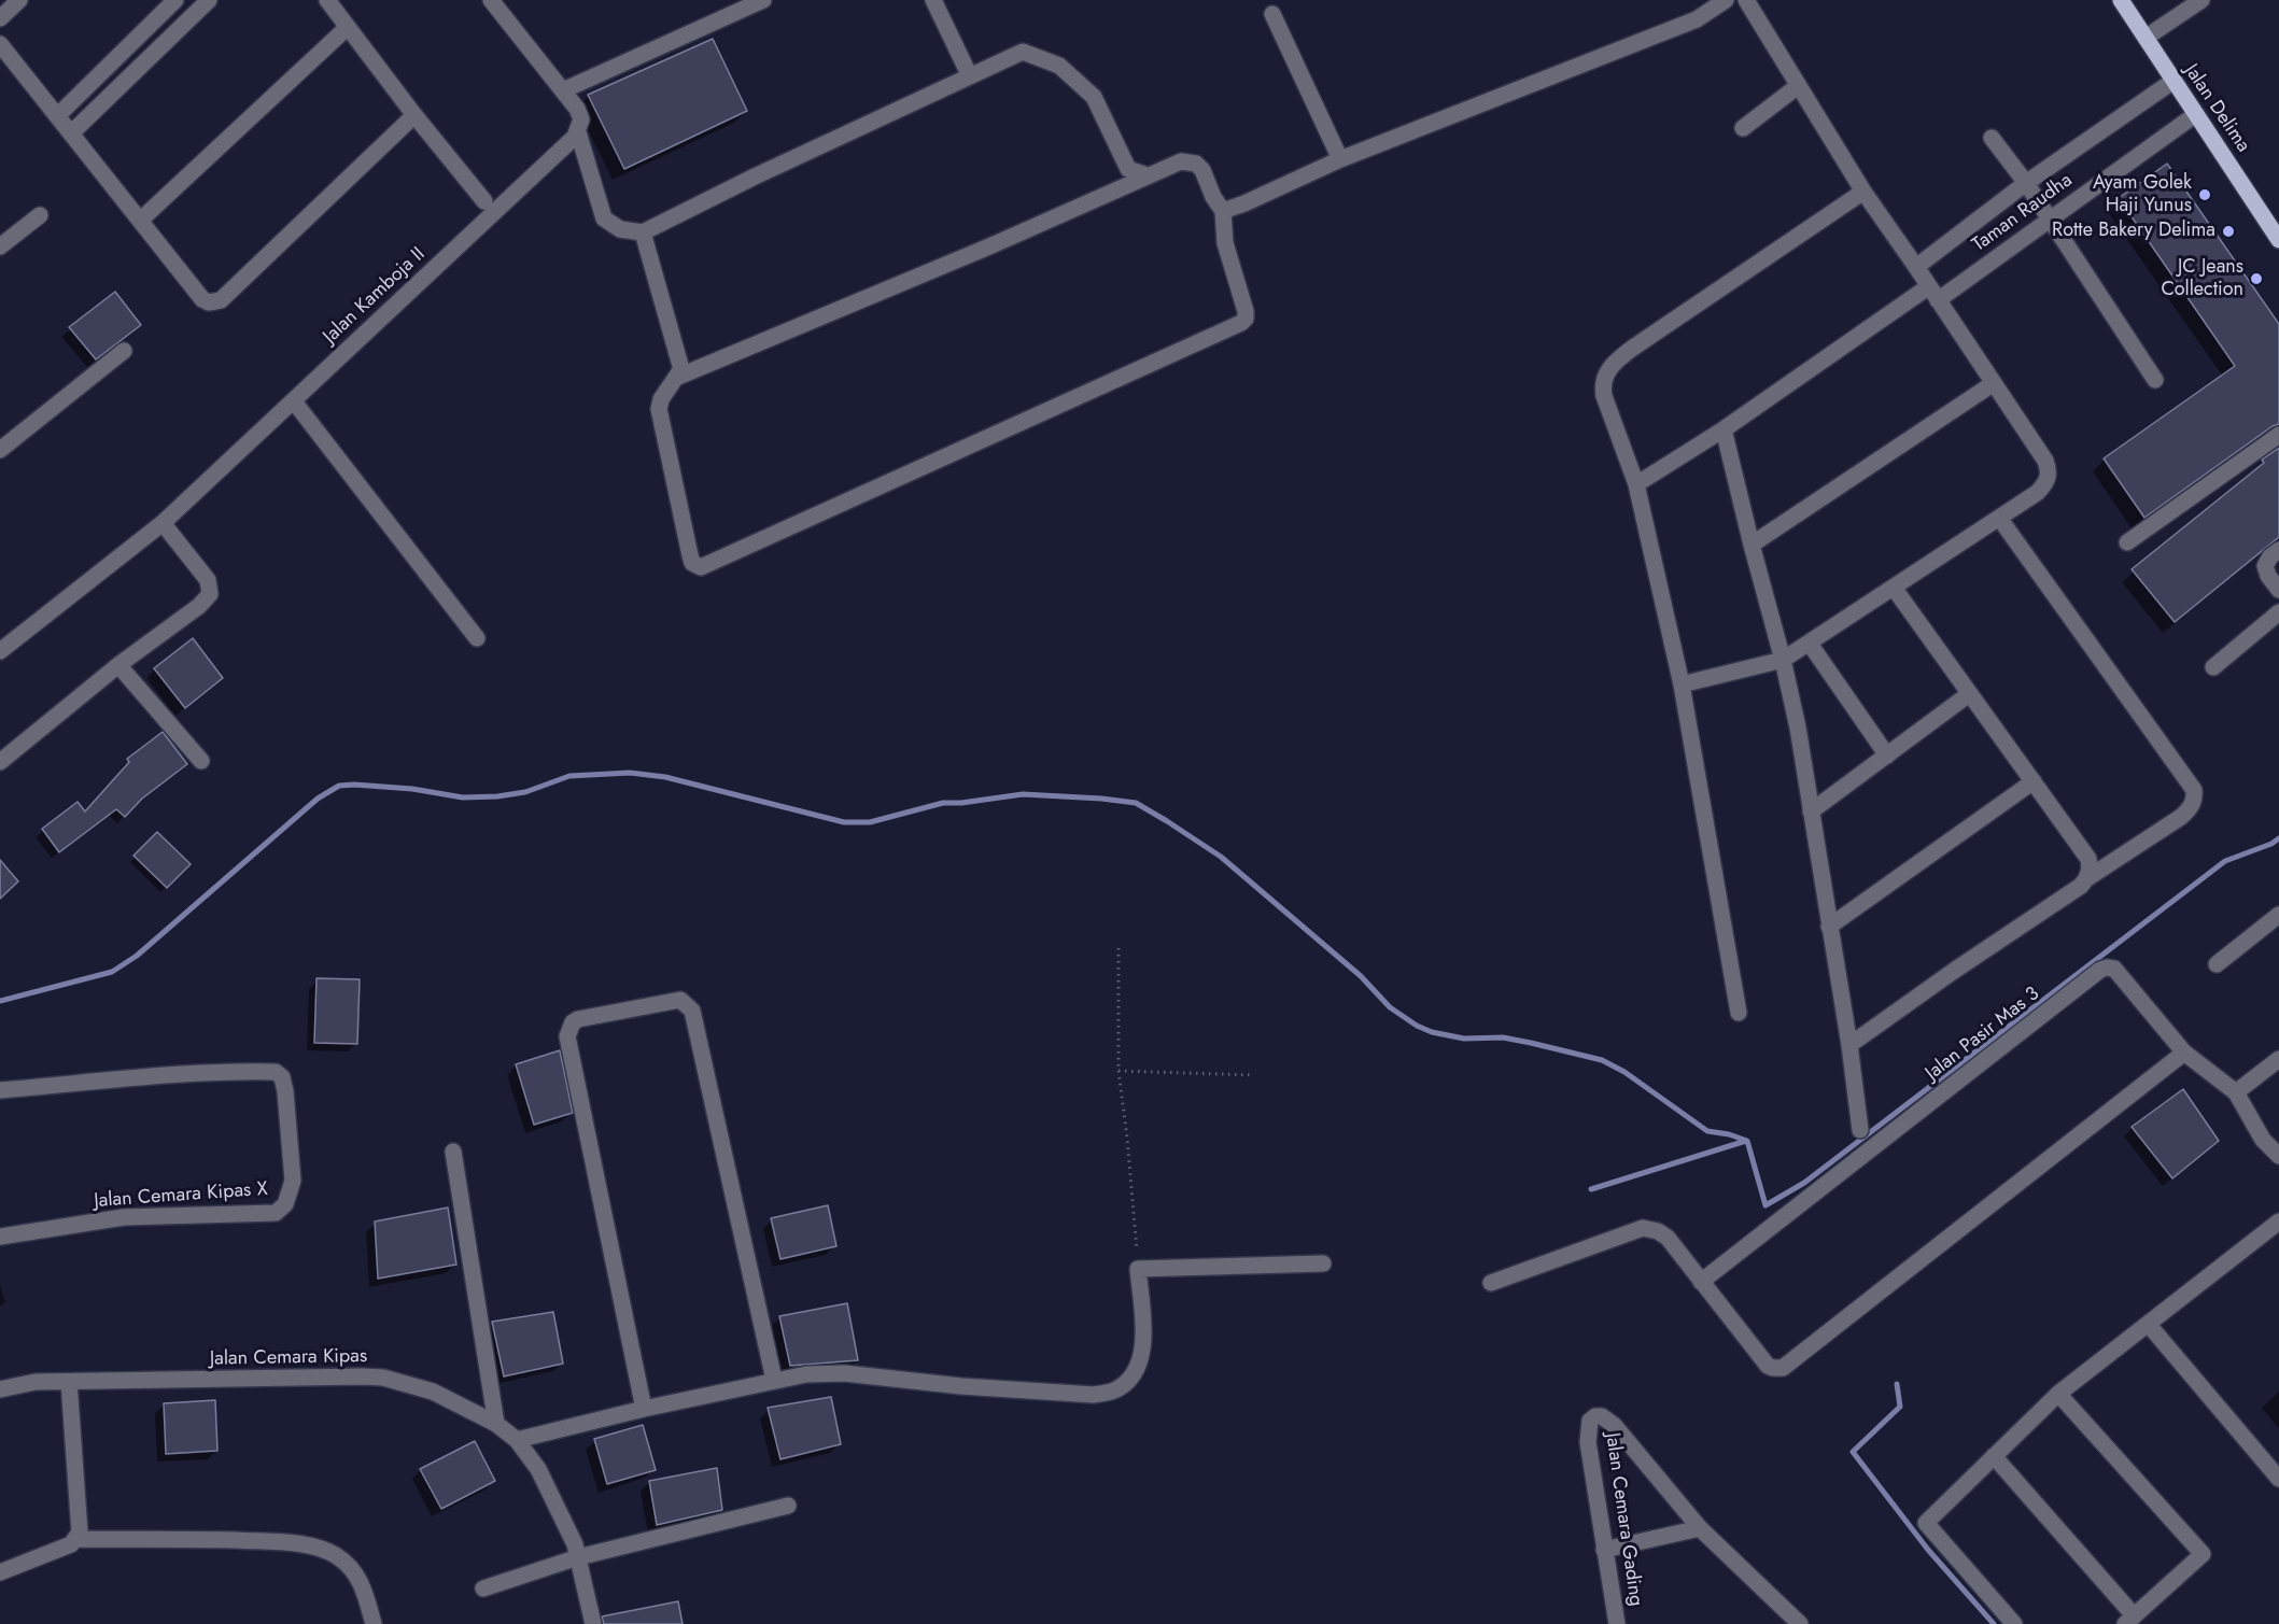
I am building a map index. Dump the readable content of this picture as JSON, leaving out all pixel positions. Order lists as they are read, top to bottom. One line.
{"streets":{"main road":["Jalan Delima"],"street":["Taman Raudha","Jalan Kamboja II","Jalan Pasir Mas 3","Jalan Cemara Kipas X","Jalan Cemara Kipas","Jalan Cemara Gading"]},"crossings":[["Jalan Delima","Taman Raudha"]],"places":["Ayam Golek Haji Yunus","Rotte Bakery Delima","JC Jeans Collection"]}
